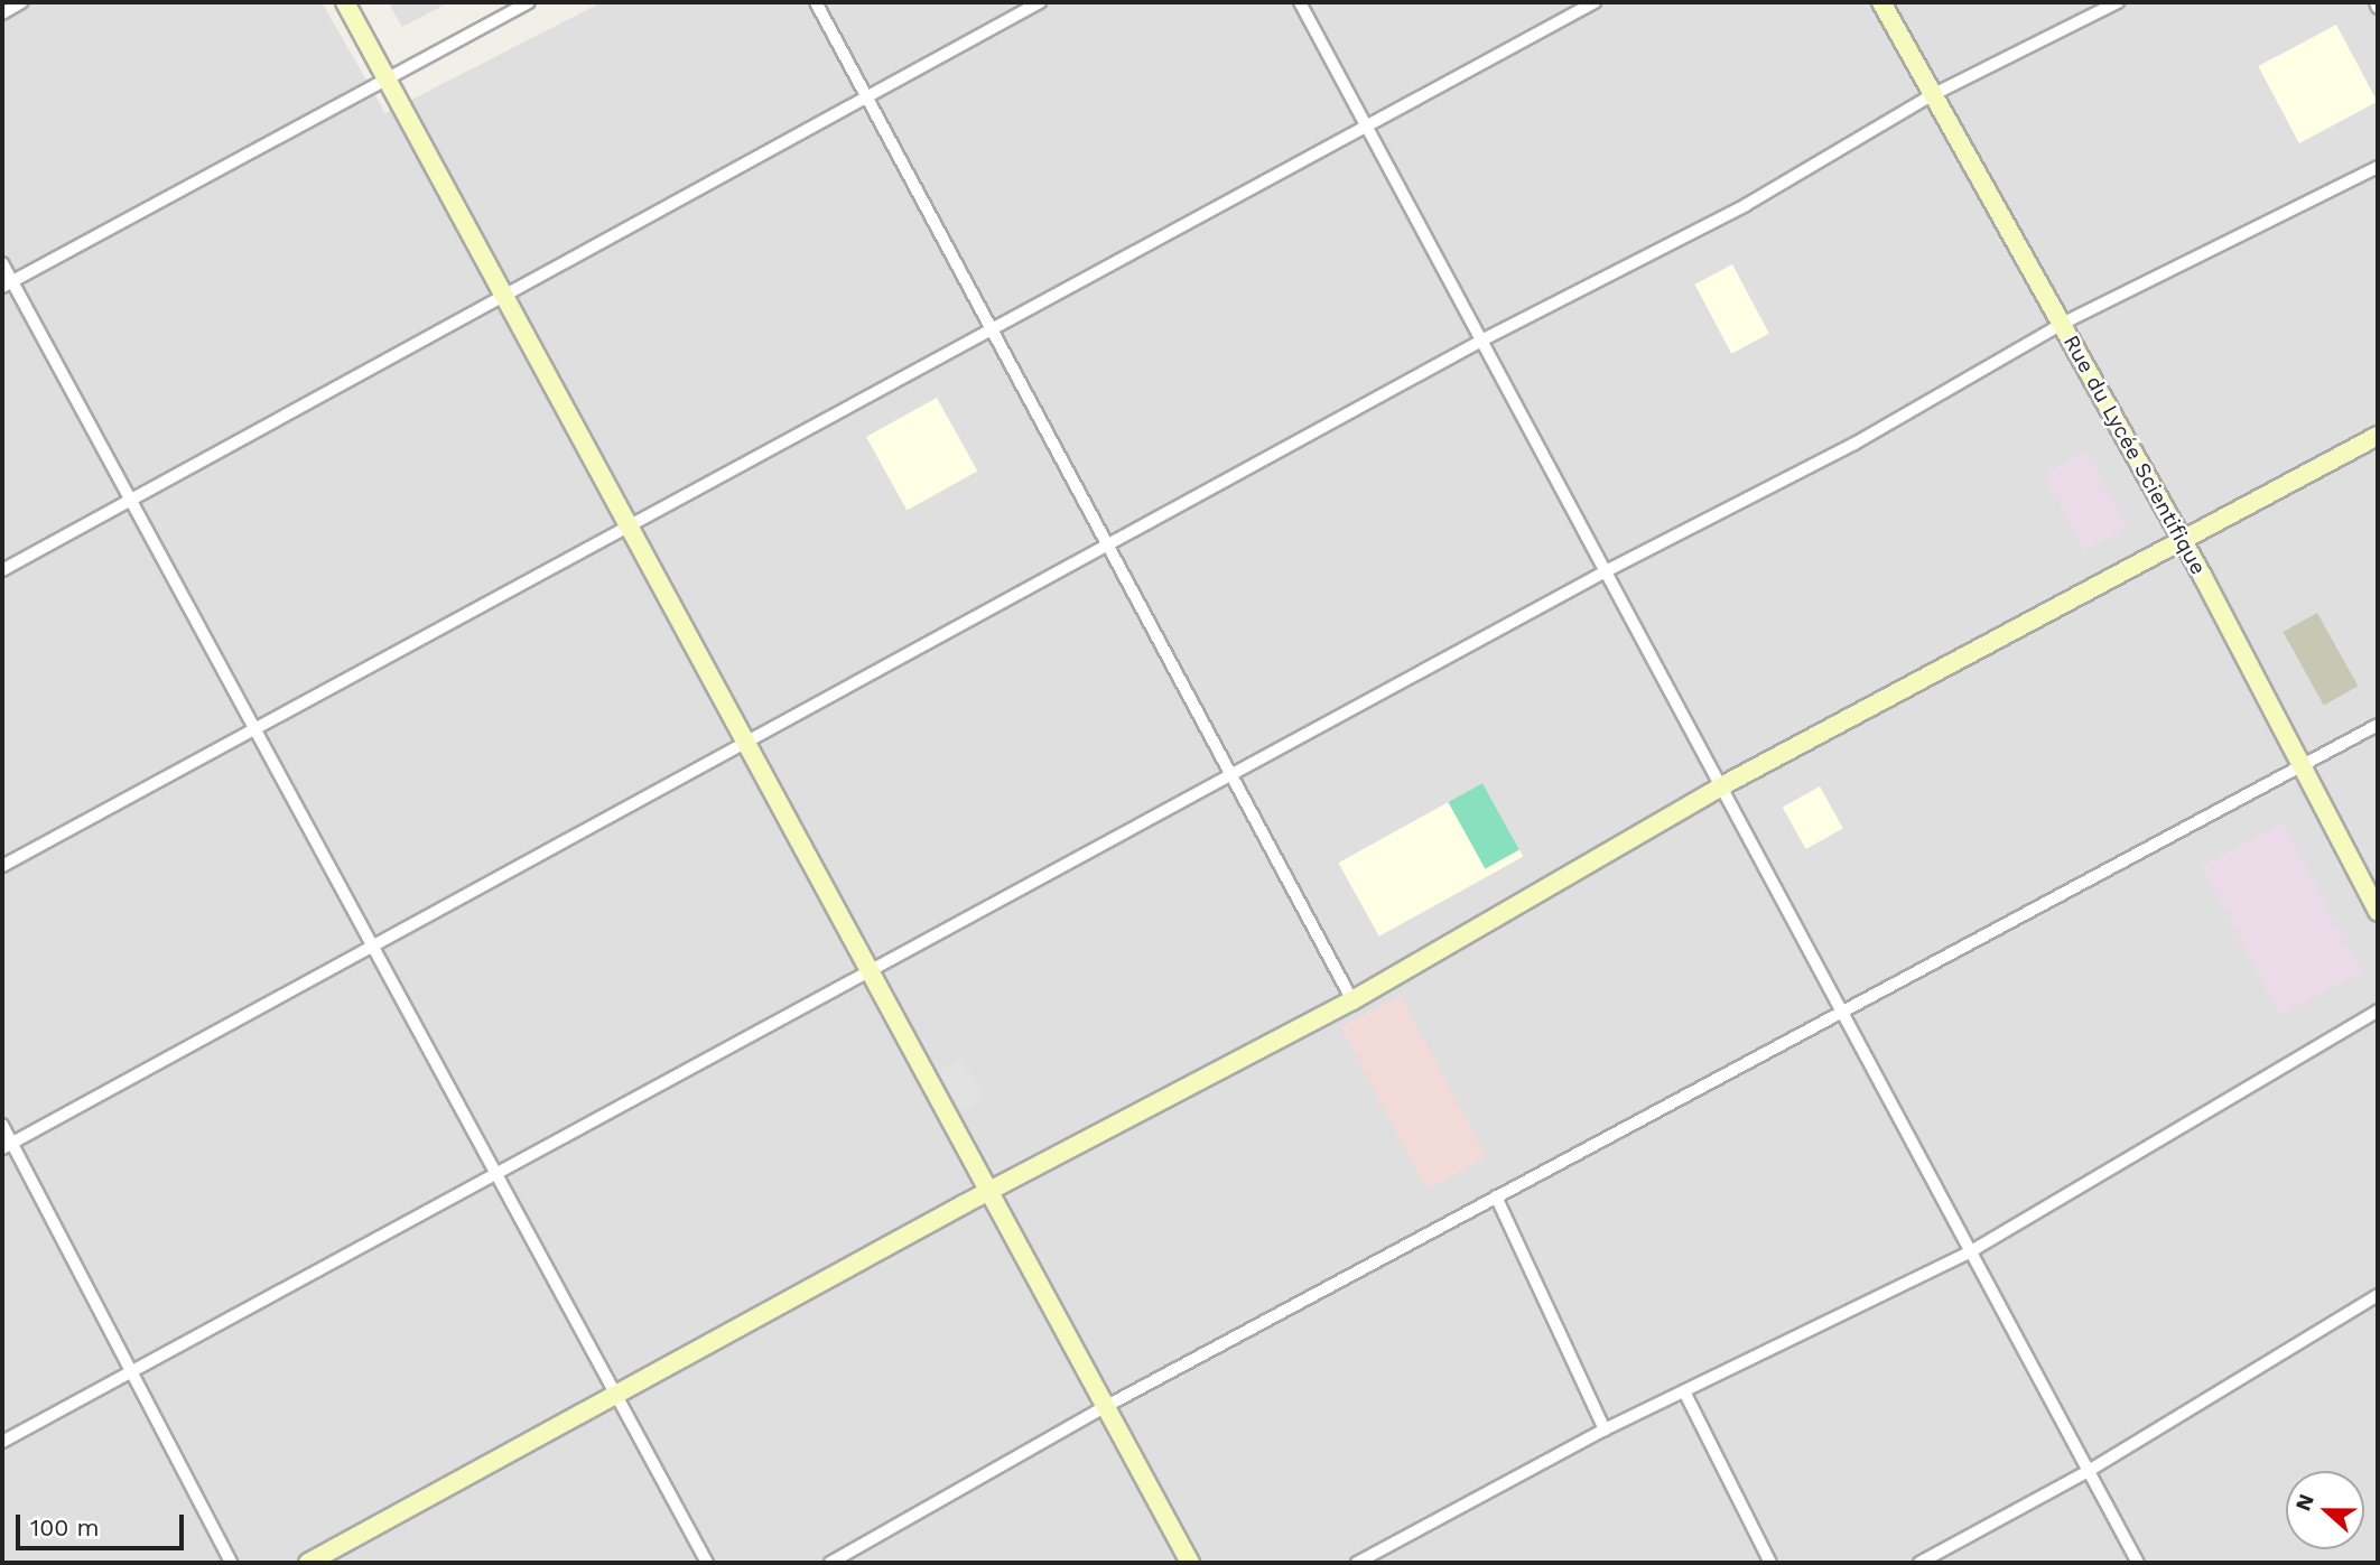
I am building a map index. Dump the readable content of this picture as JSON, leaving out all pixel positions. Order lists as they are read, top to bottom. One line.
{"streets":{"street":["Rue du Lycée Scientifique"]},"scale_bar":"100 m","north":"left"}
